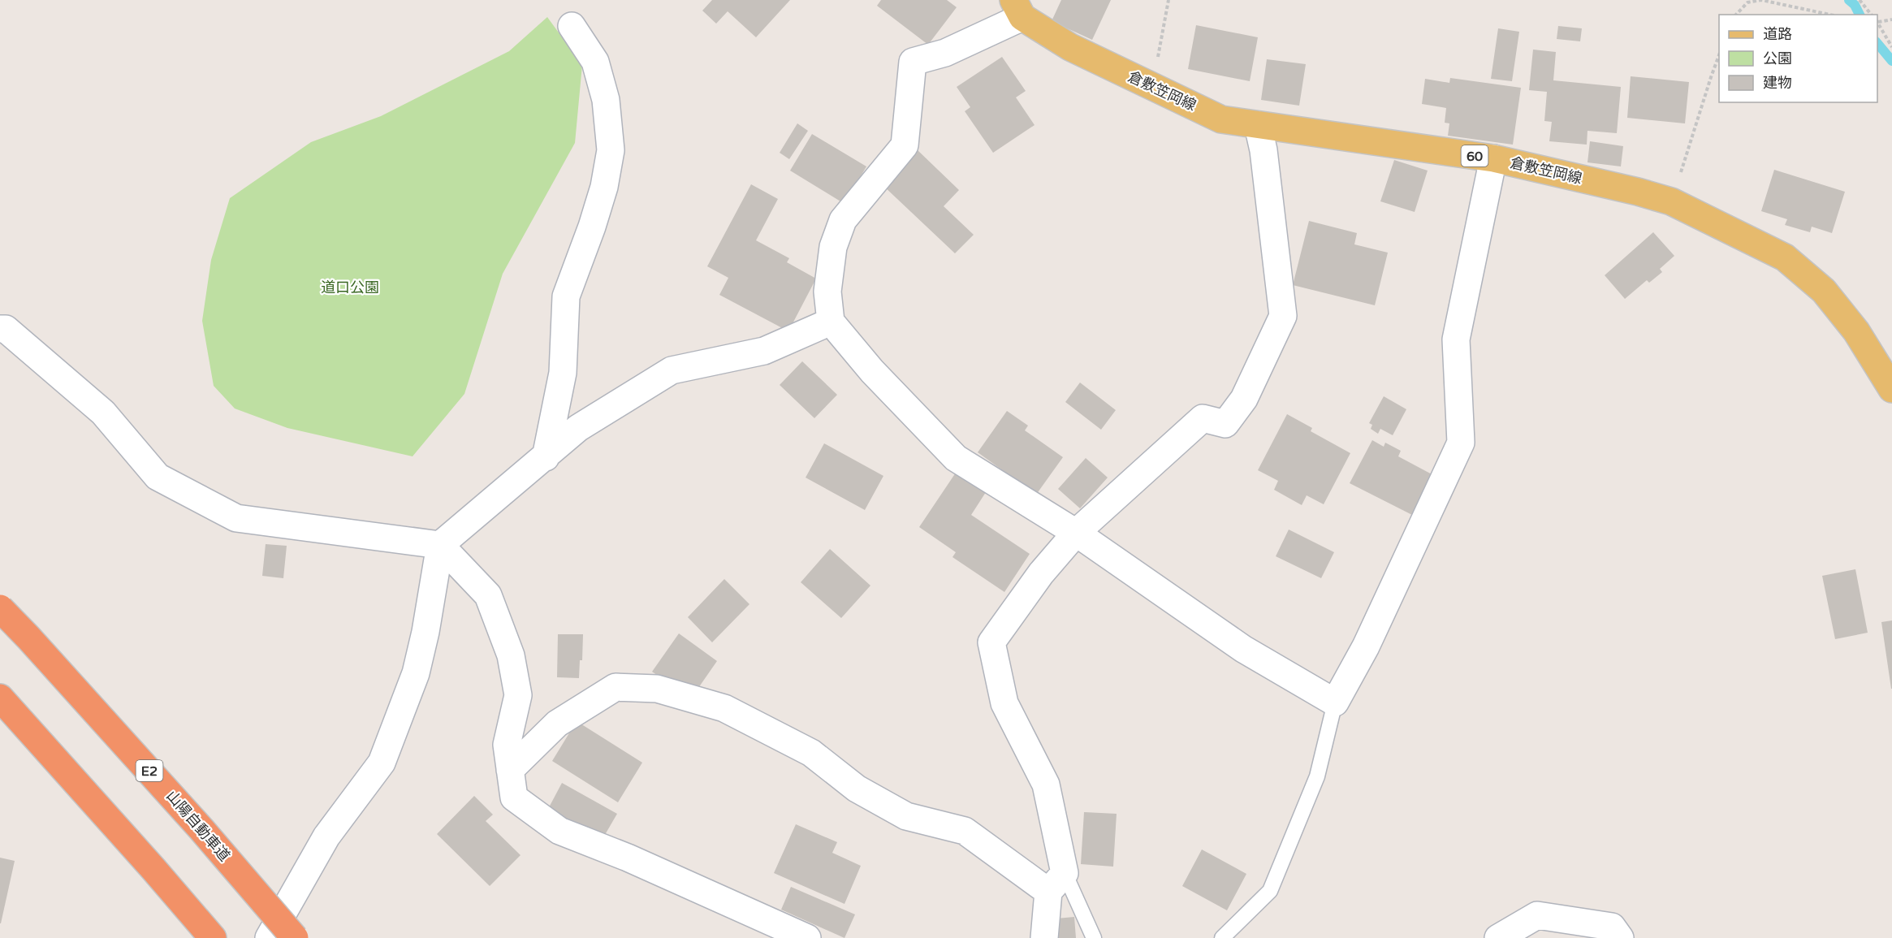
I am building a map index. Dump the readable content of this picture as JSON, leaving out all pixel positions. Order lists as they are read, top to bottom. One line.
{"streets":{"highway":["E2","山陽自動車道"],"main road":["倉敷笠岡線","60"]},"parks":["道口公園"],"legend":["道路","公園","建物"]}
